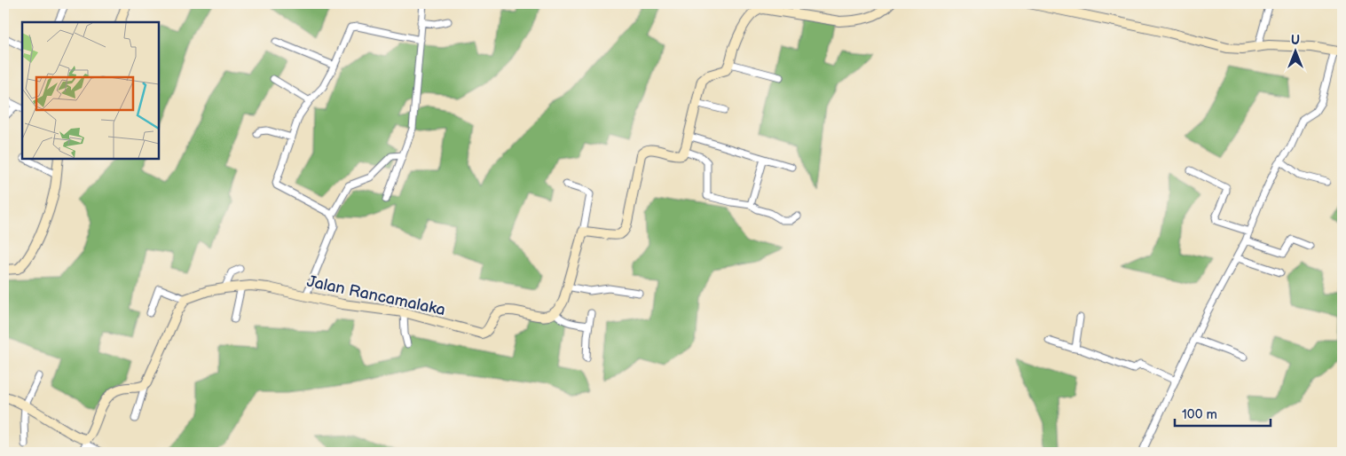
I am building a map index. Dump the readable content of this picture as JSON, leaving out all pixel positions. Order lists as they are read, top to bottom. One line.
{"streets":{"street":["Jalan Rancamalaka"]},"scale_bar":"100 m","north":"top"}
